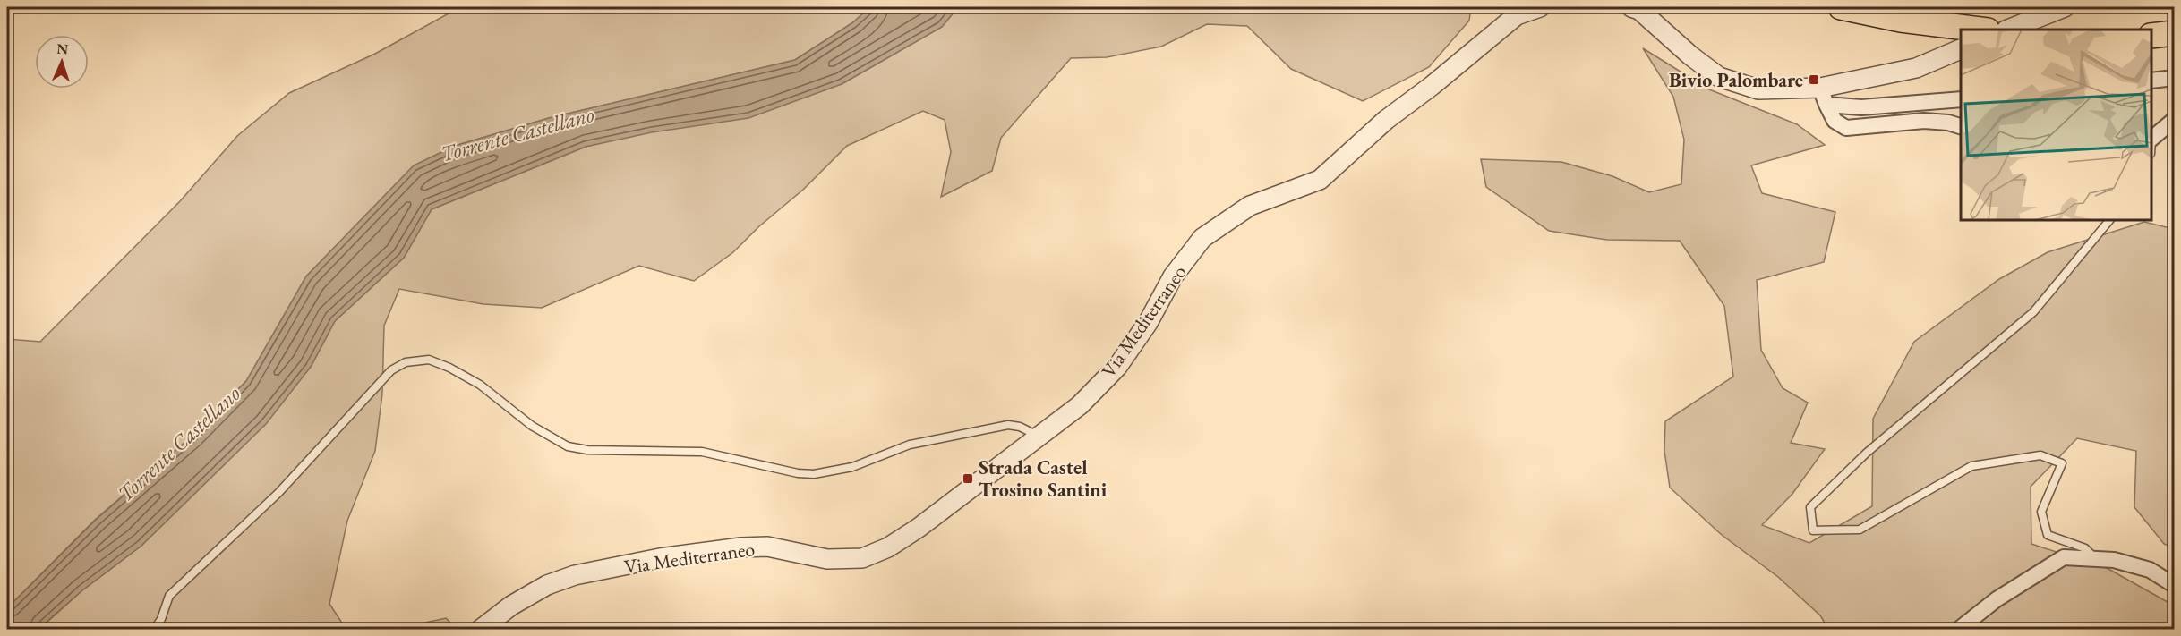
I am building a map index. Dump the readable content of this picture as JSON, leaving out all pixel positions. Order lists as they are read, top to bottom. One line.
{"streets":{"street":["Via Mediterraneo"]},"water":["Torrente Castellano"],"places":{"transit":["Bivio Palombare","Strada Castel Trosino Santini"]},"north":"top"}
